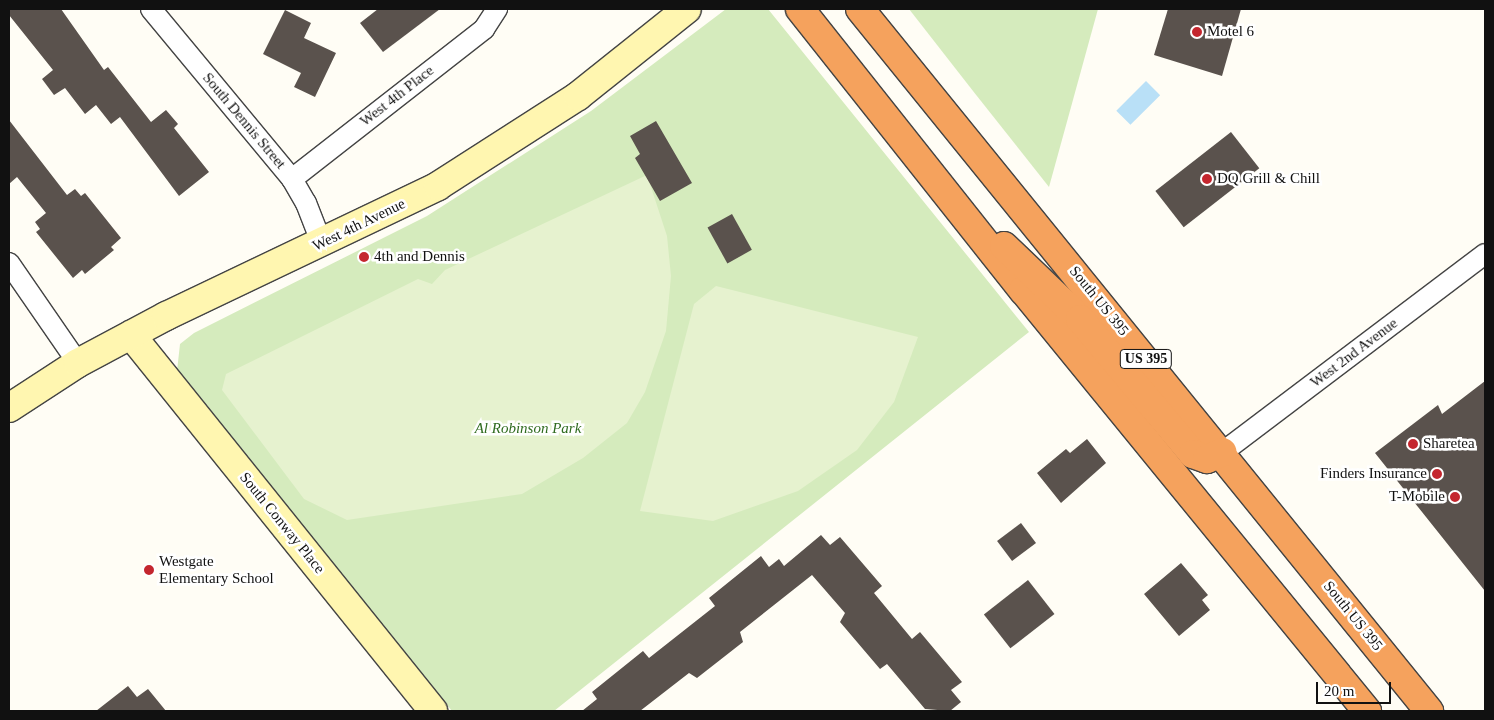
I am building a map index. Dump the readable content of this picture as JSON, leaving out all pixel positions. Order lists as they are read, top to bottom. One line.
{"streets":{"highway":["South US 395","US 395"],"street":["West 4th Place","South Dennis Street","West 4th Avenue","West 2nd Avenue","South Conway Place"]},"crossings":[["West 4th Place","South Dennis Street"],["South Dennis Street","West 4th Avenue"],["West 4th Avenue","South Conway Place"],["South US 395","West 2nd Avenue"]],"parks":["Al Robinson Park"],"places":["Motel 6","DQ Grill & Chill","4th and Dennis","Sharetea","Finders Insurance","T-Mobile","Westgate Elementary School"],"scale_bar":"20 m"}
